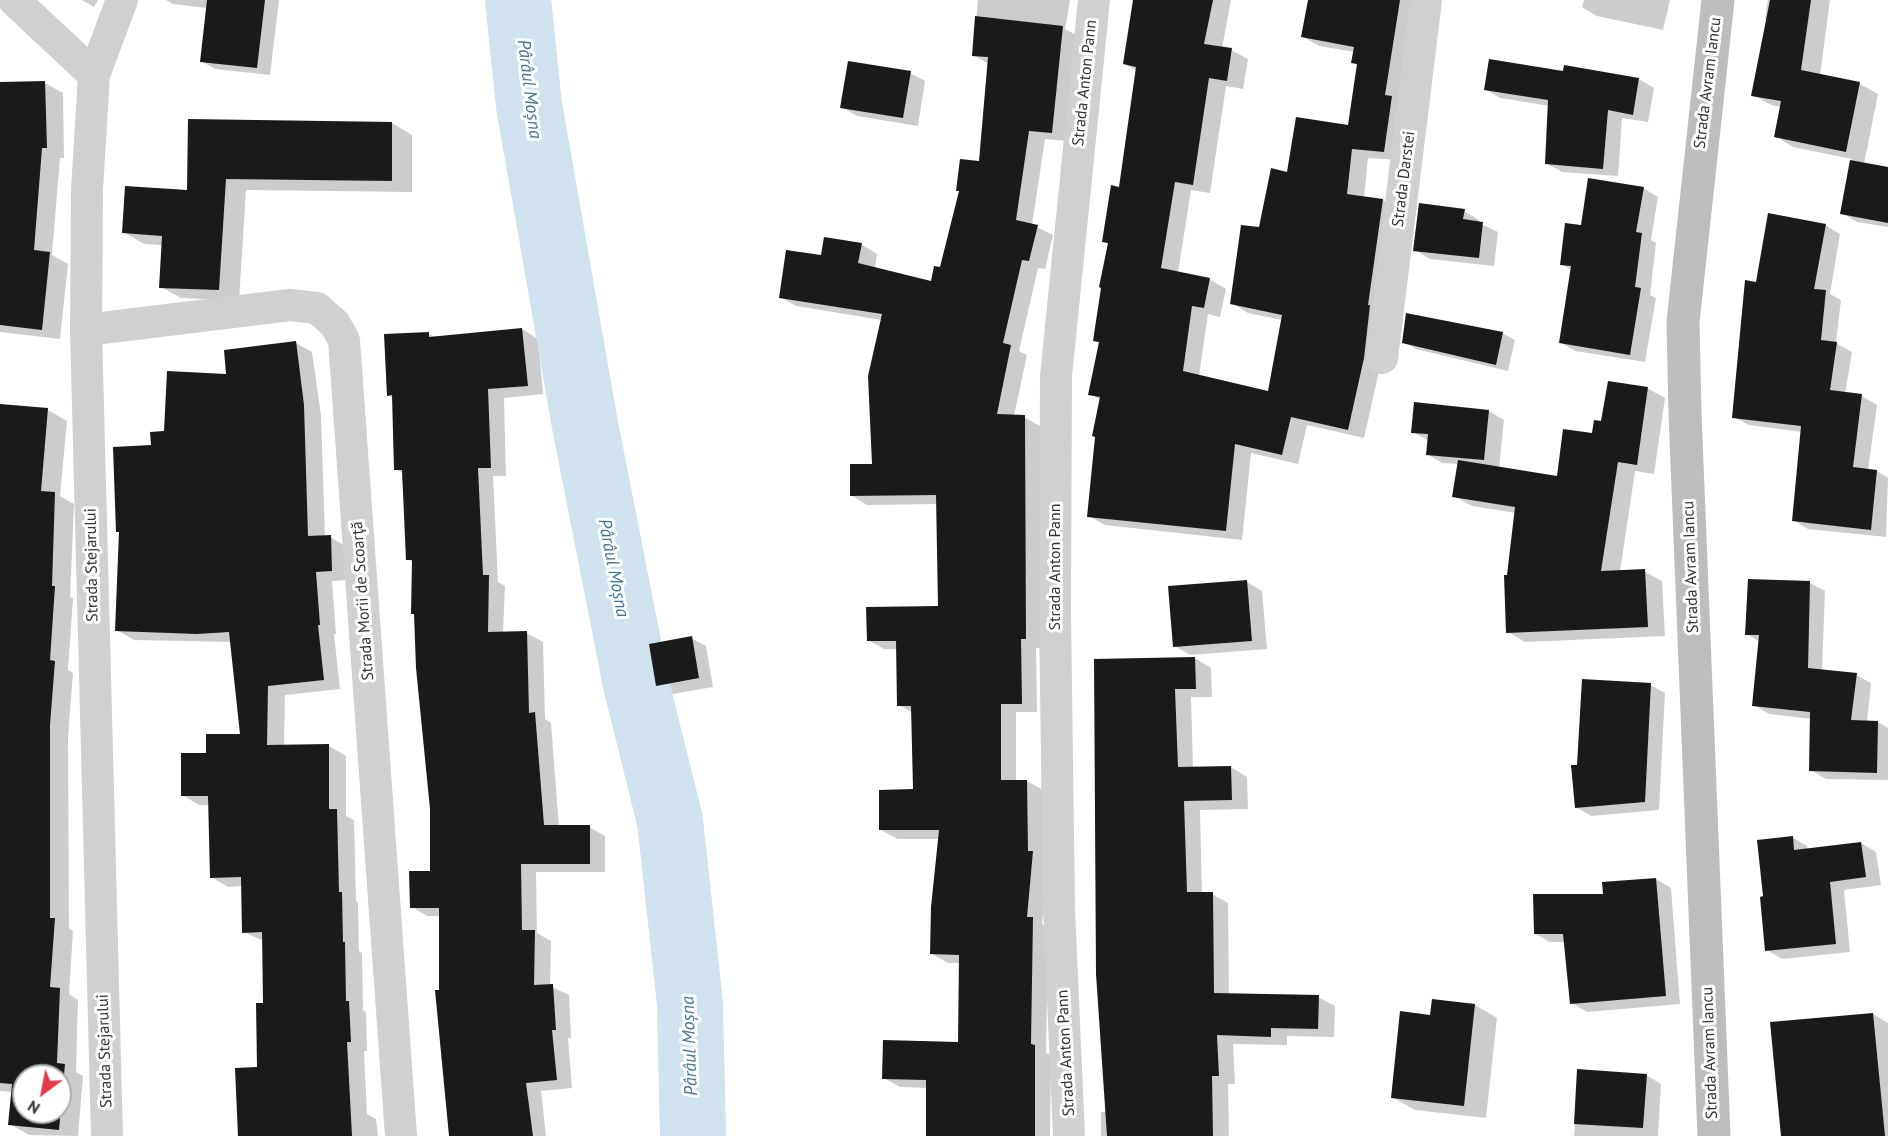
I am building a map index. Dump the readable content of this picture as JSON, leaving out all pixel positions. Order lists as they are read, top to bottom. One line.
{"streets":{"main road":["Strada Avram Iancu"],"street":["Strada Anton Pann","Strada Darstei","Strada Stejarului","Strada Morii de Scoarţă"]},"crossings":[["Strada Stejarului","Strada Morii de Scoarţă"]],"water":["Pârâul Moșna"],"north":"bottom left"}
